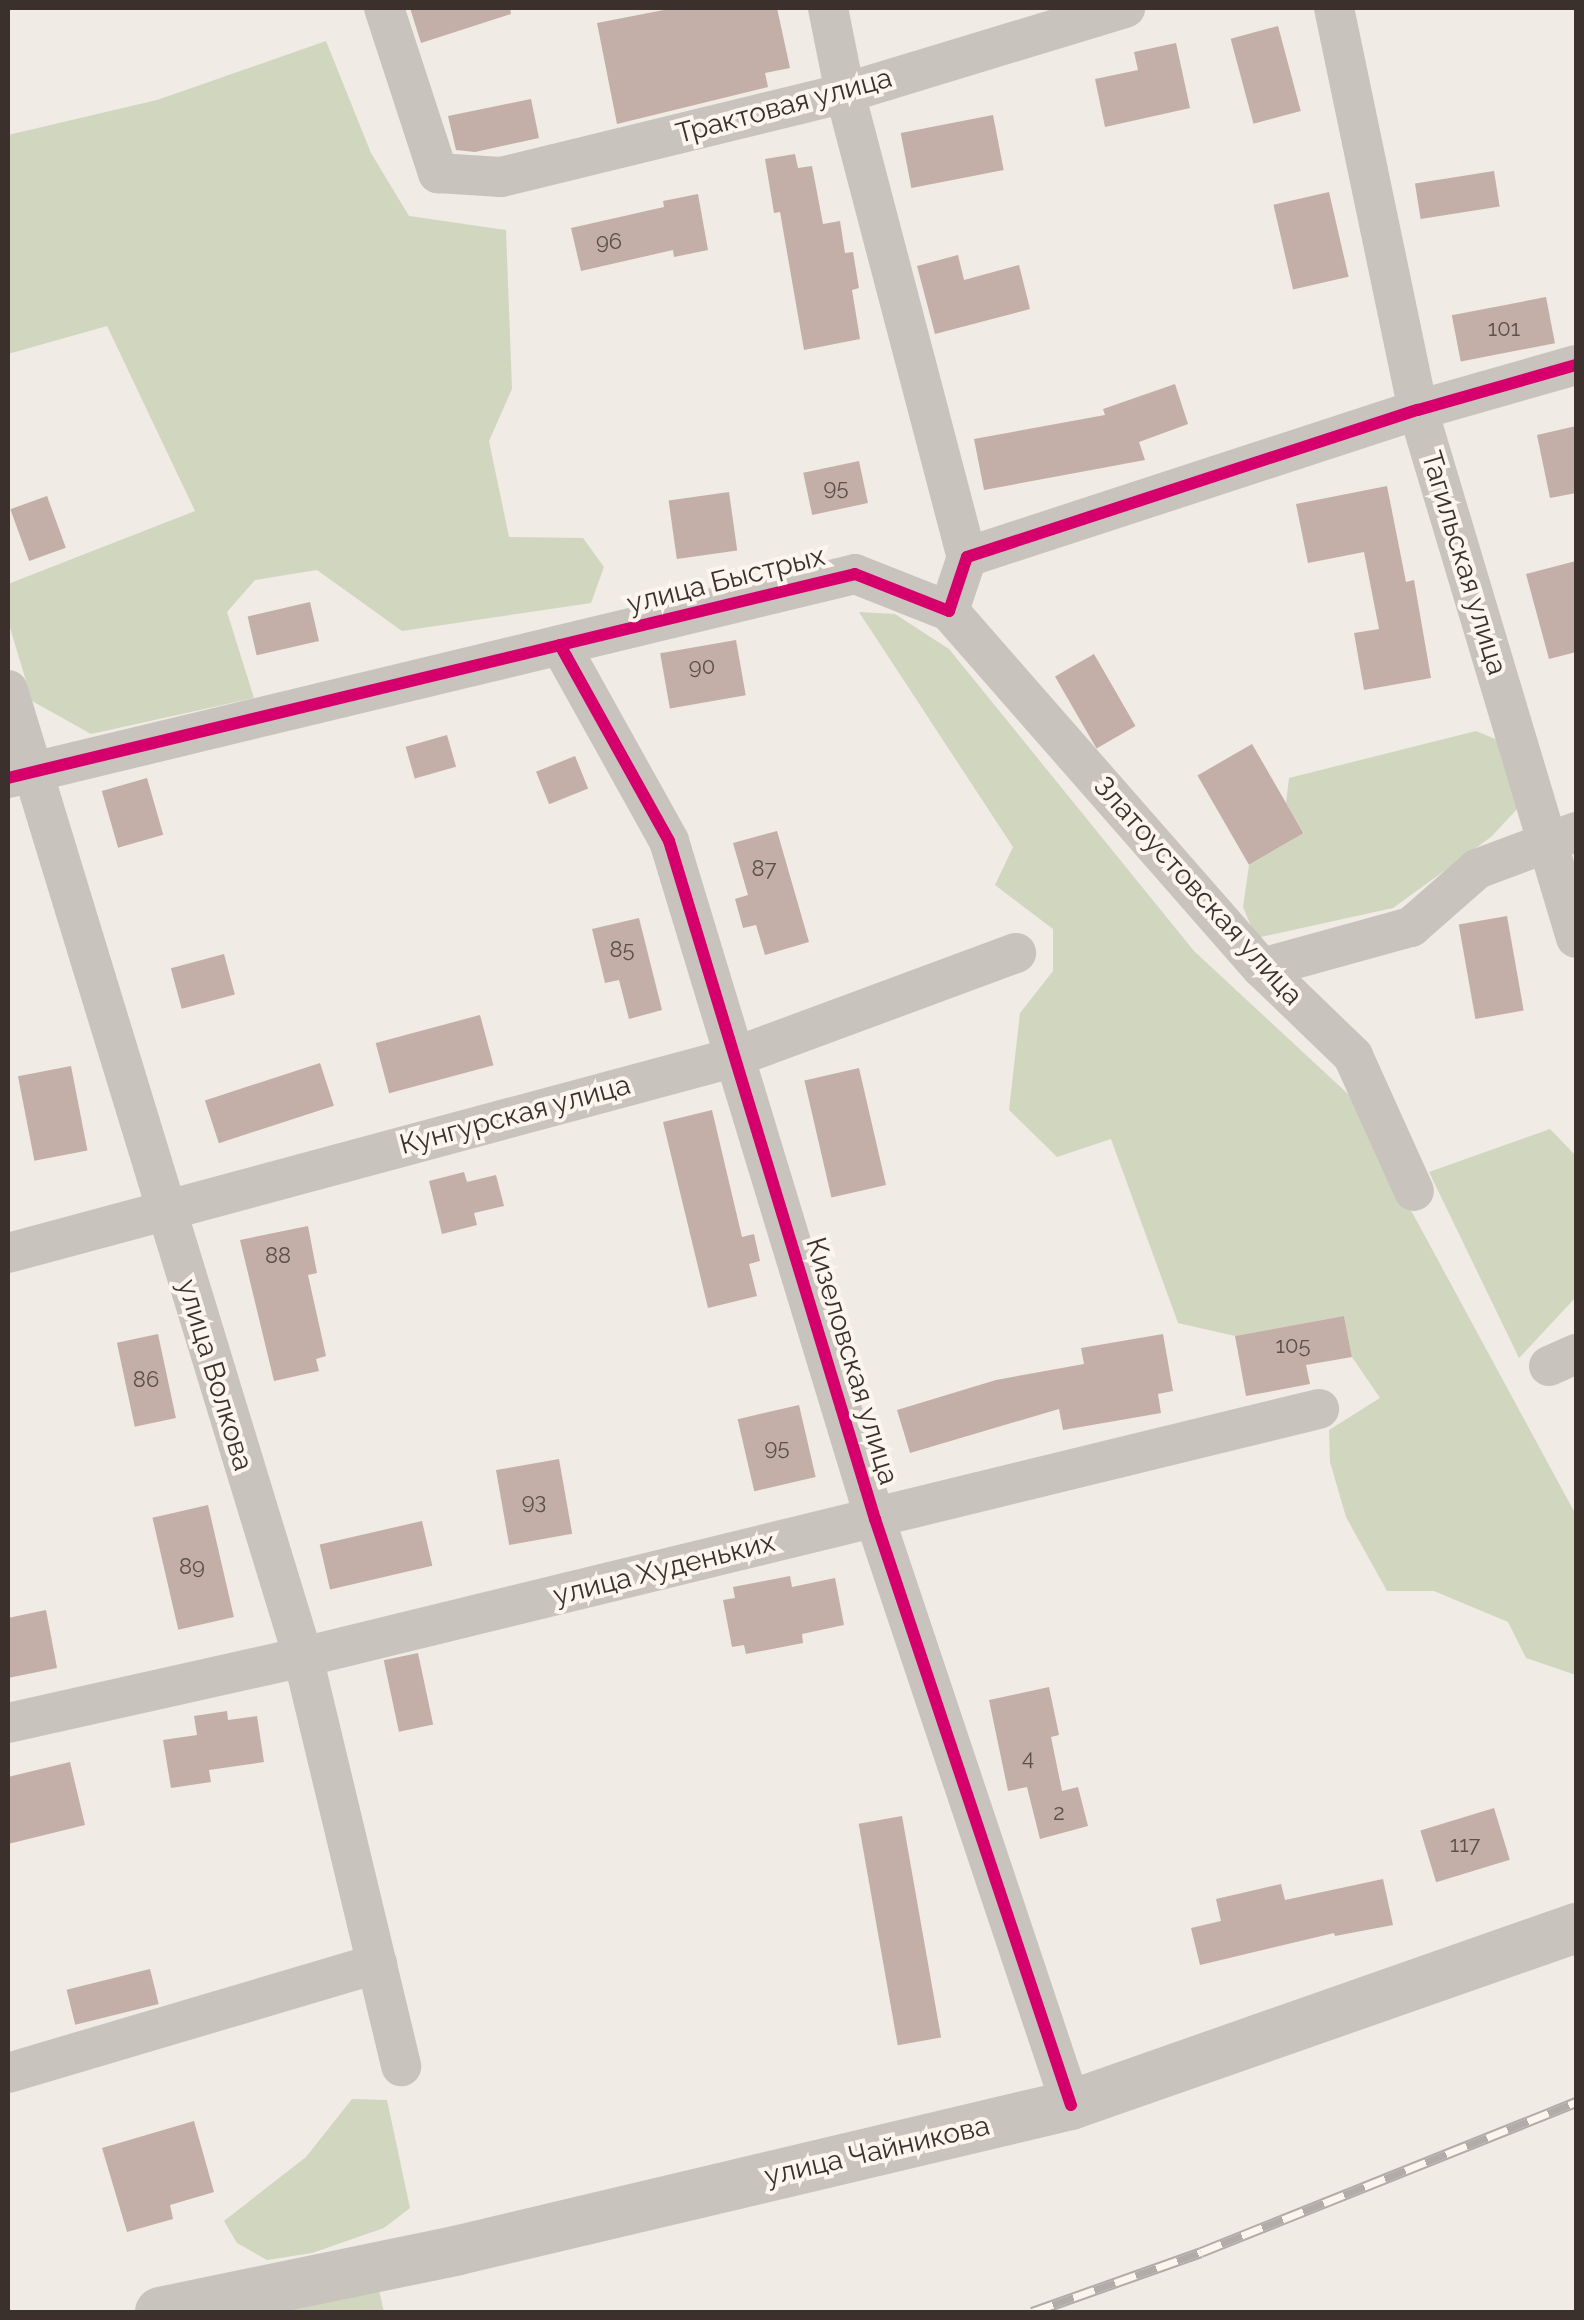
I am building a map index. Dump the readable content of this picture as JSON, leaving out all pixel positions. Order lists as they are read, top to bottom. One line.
{"streets":{"street":["Трактовая улица","Тагильская улица","улица Быстрых","Златоустовская улица","Кунгурская улица","Кизеловская улица","улица Волкова","улица Худеньких","улица Чайникова"]},"crossings":[["улица Быстрых","Златоустовская улица"],["улица Быстрых","Кизеловская улица"],["улица Быстрых","улица Волкова"],["Кунгурская улица","Кизеловская улица"],["Кунгурская улица","улица Волкова"],["Кизеловская улица","улица Худеньких"],["Кизеловская улица","улица Чайникова"],["улица Волкова","улица Худеньких"]],"house_numbers":["96","101","95","90","87","85","88","105","86","95","93","89","4","2","117"]}
